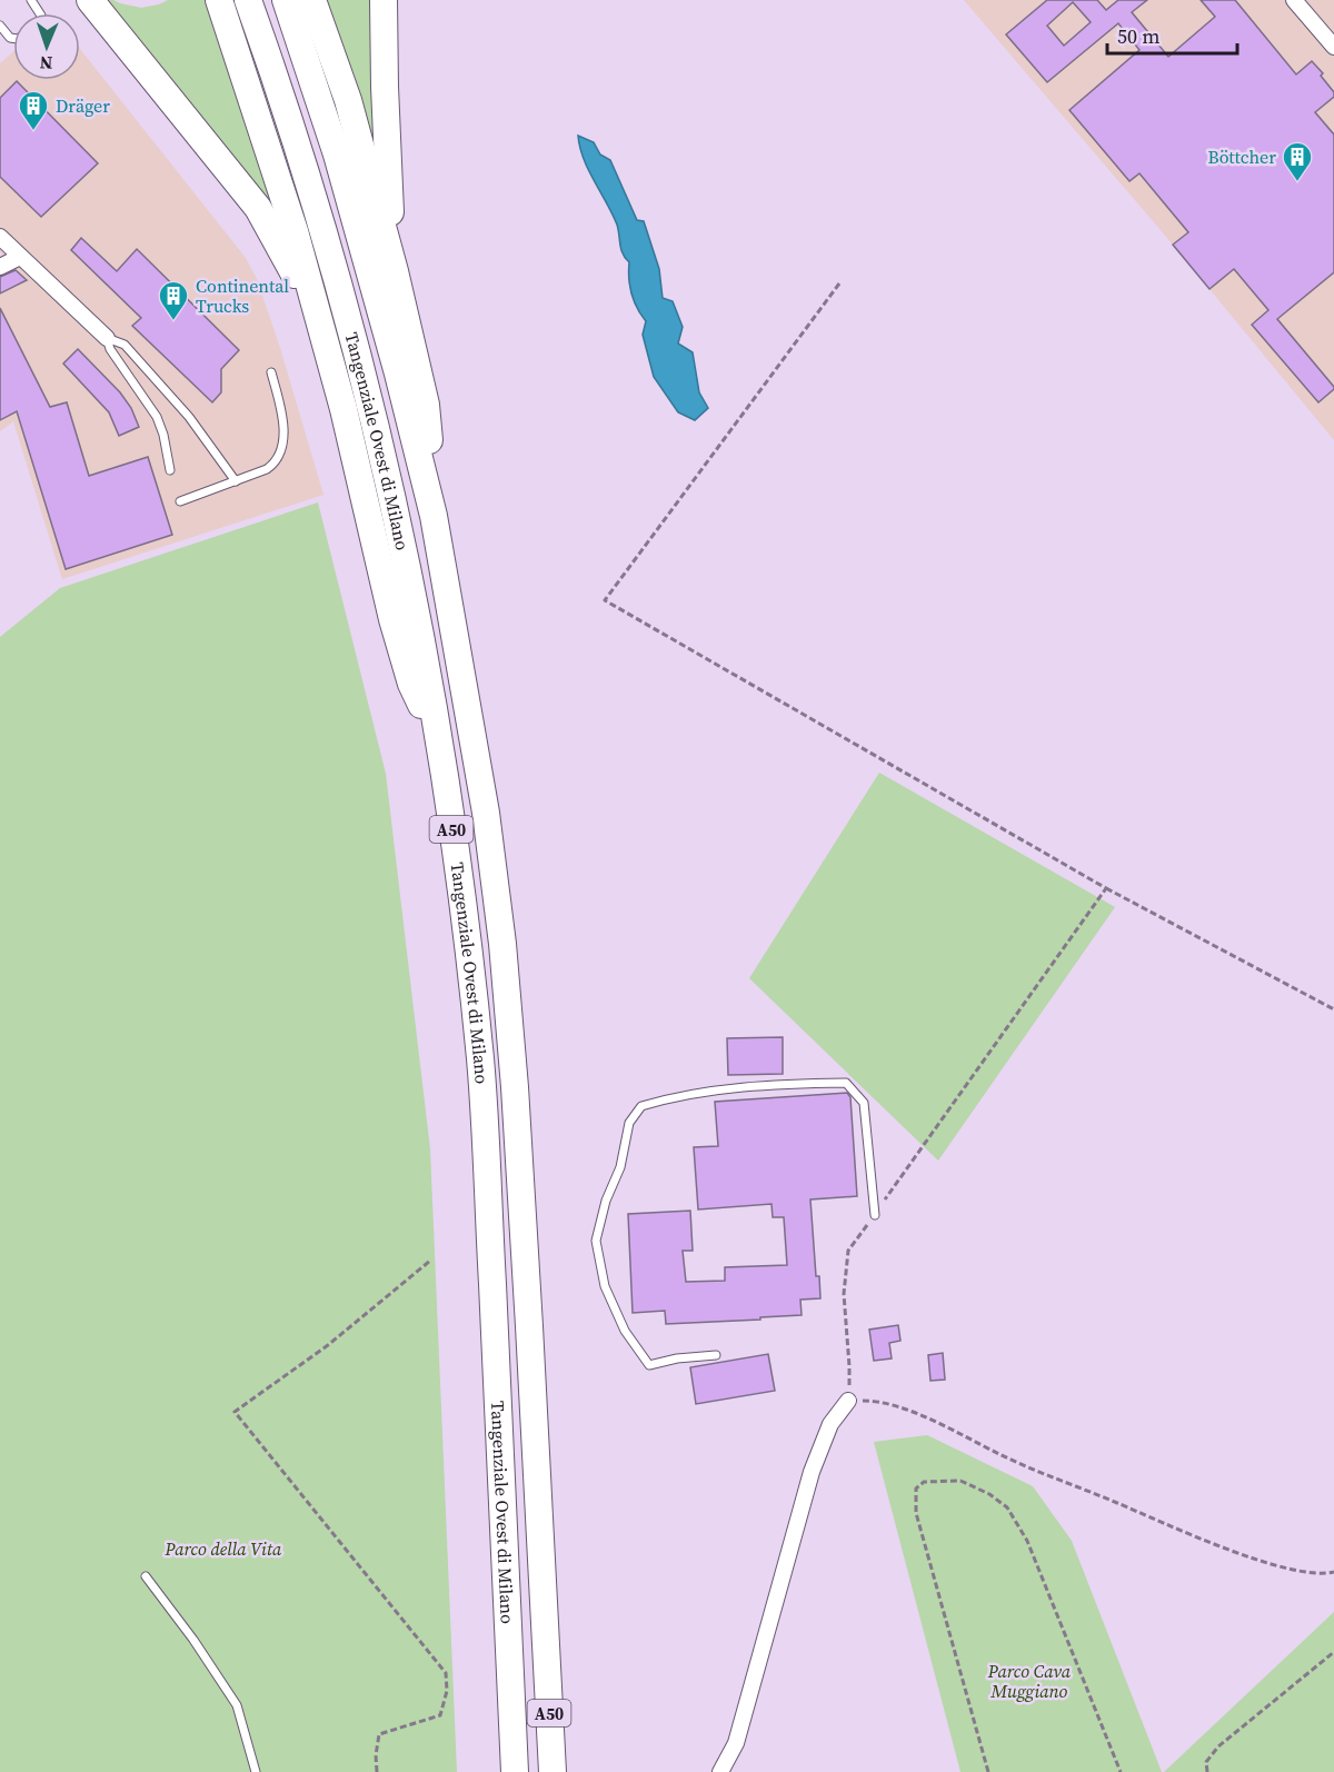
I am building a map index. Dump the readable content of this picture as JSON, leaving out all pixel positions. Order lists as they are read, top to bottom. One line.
{"streets":{"highway":["Tangenziale Ovest di Milano","A50"]},"parks":["Parco della Vita","Parco Cava Muggiano"],"places":{"building":["Dräger","Böttcher","Continental Trucks"]},"scale_bar":"50 m","north":"bottom"}
